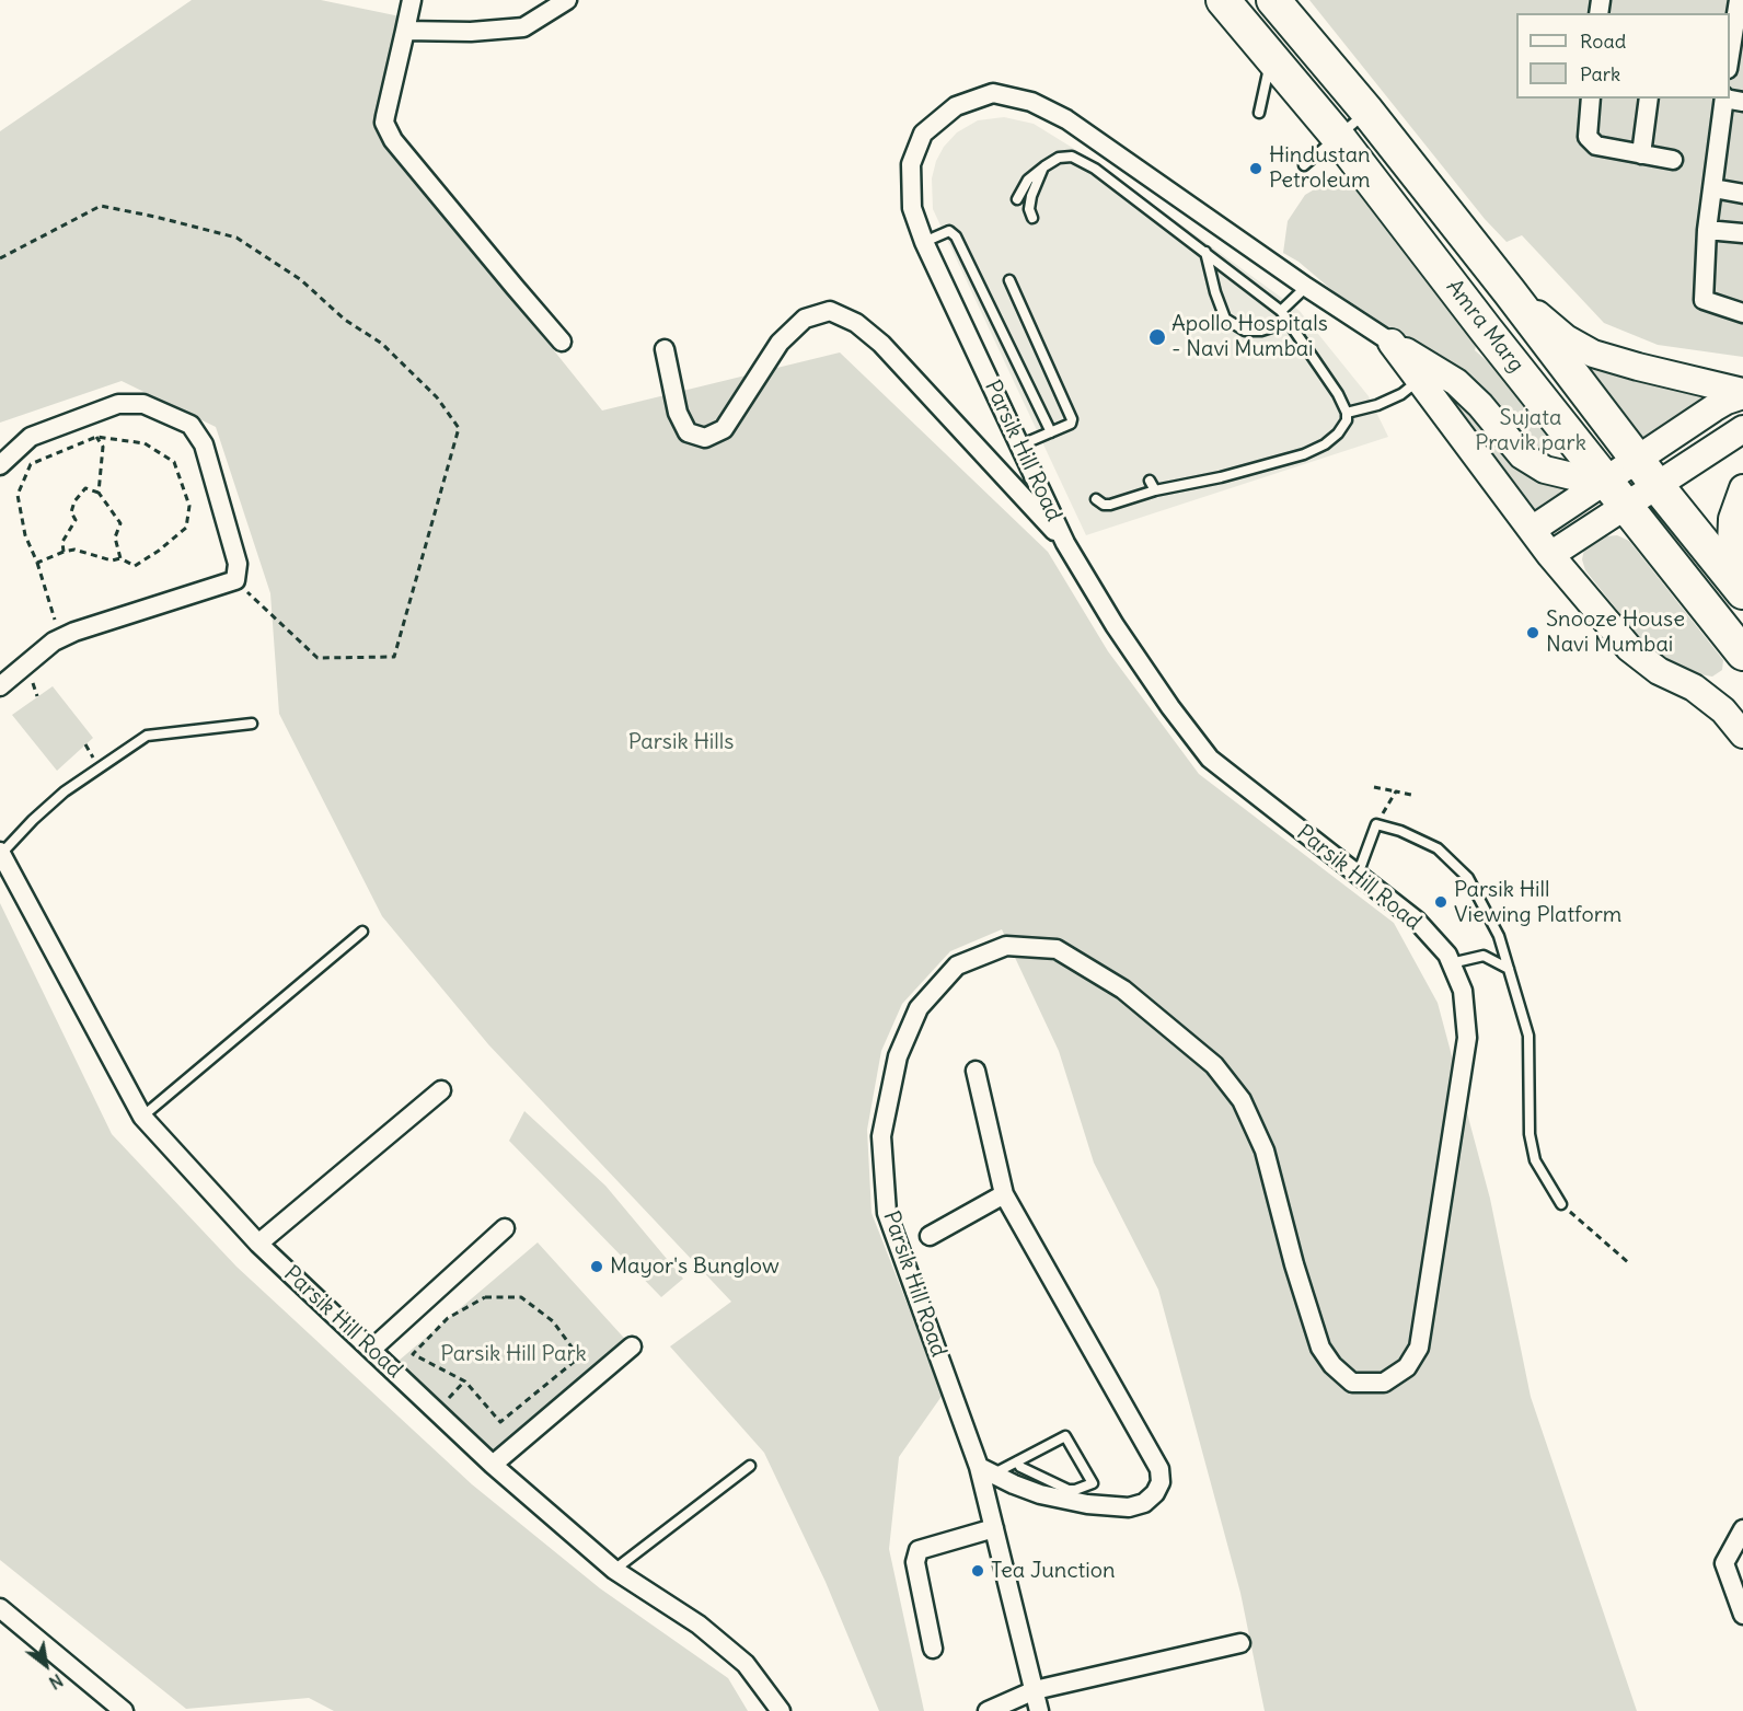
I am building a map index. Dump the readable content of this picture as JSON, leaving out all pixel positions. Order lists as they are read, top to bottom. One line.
{"streets":{"highway":["Amra Marg"],"street":["Parsik Hill Road"]},"parks":["Sujata Pravik park","Parsik Hills","Parsik Hill Park"],"places":["Hindustan Petroleum","Apollo Hospitals - Navi Mumbai","Snooze House Navi Mumbai","Parsik Hill Viewing Platform","Mayor's Bunglow","Tea Junction"],"legend":["Road","Park"],"north":"bottom right"}
